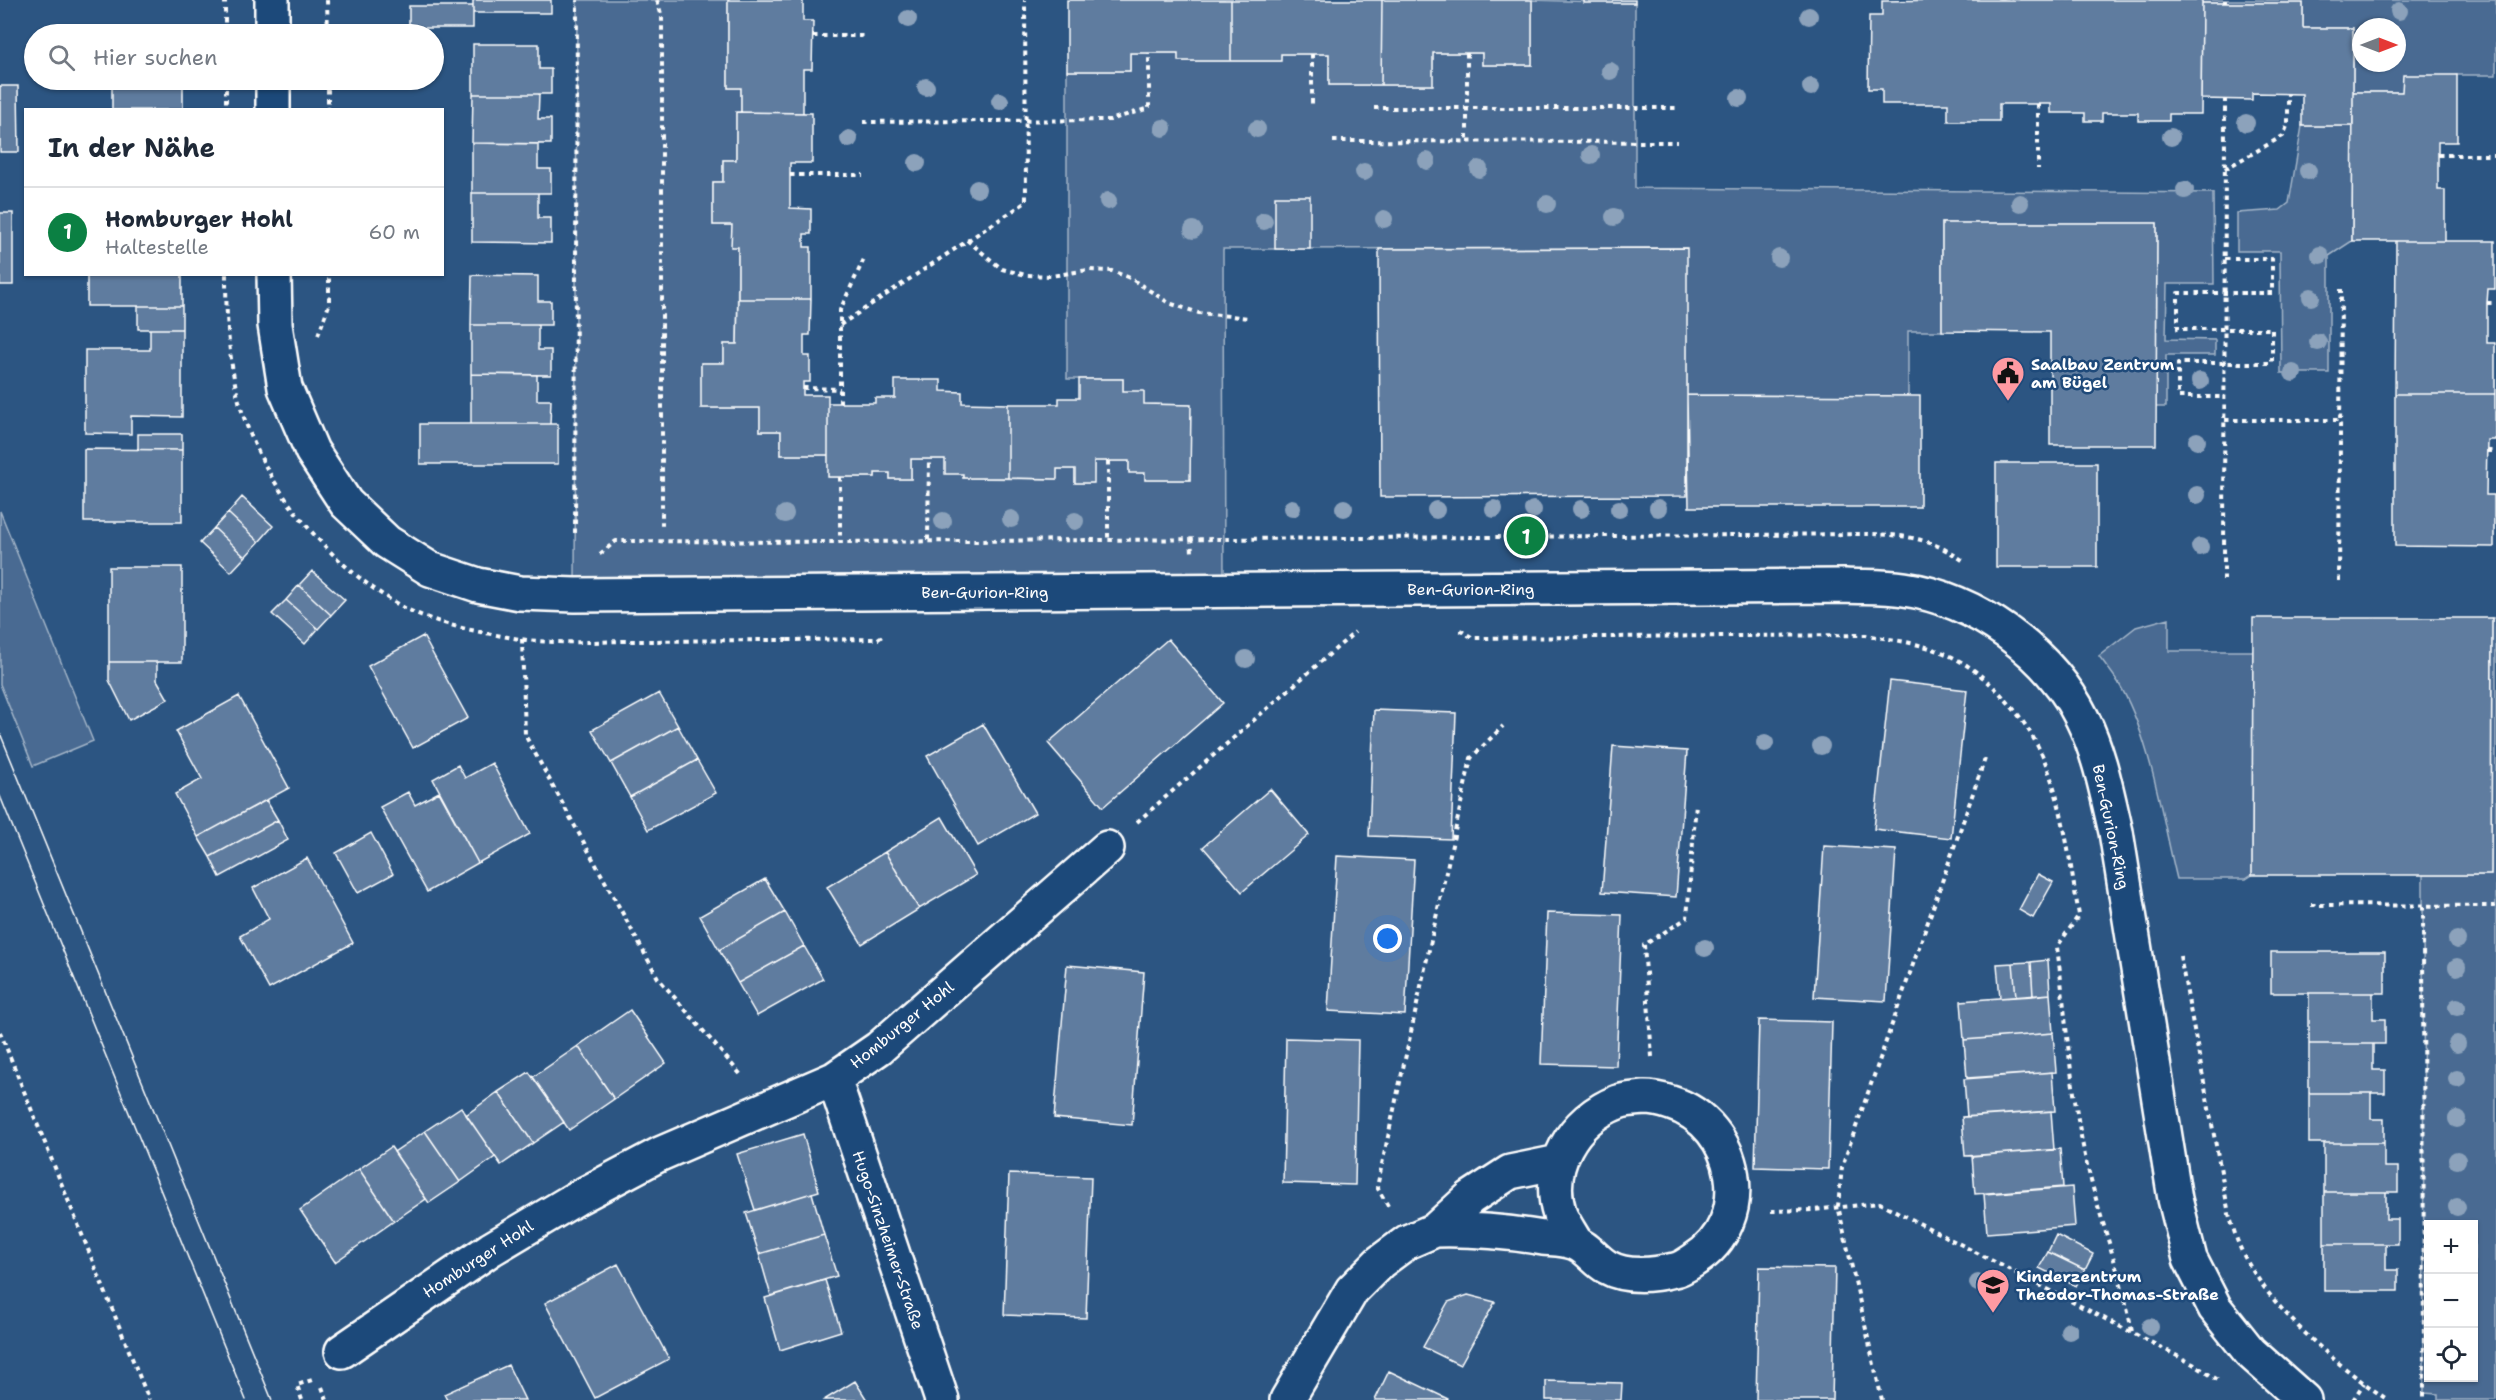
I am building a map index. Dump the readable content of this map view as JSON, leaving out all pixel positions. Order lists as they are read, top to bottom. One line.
{"streets":{"street":["Ben-Gurion-Ring","Homburger Hohl","Hugo-Sinzheimer-Straße"]},"crossings":[["Homburger Hohl","Hugo-Sinzheimer-Straße"]],"places":{"public building":["Saalbau Zentrum am Bügel"],"school or university":["Kinderzentrum Theodor-Thomas-Straße"]},"north":"right","page":{"search":"Hier suchen","heading":"In der Nähe","list":[{"mark":"1","name":"Homburger Hohl","note":"Haltestelle","value":"60 m"}],"pins":"1","map_buttons":["+","−"]}}
